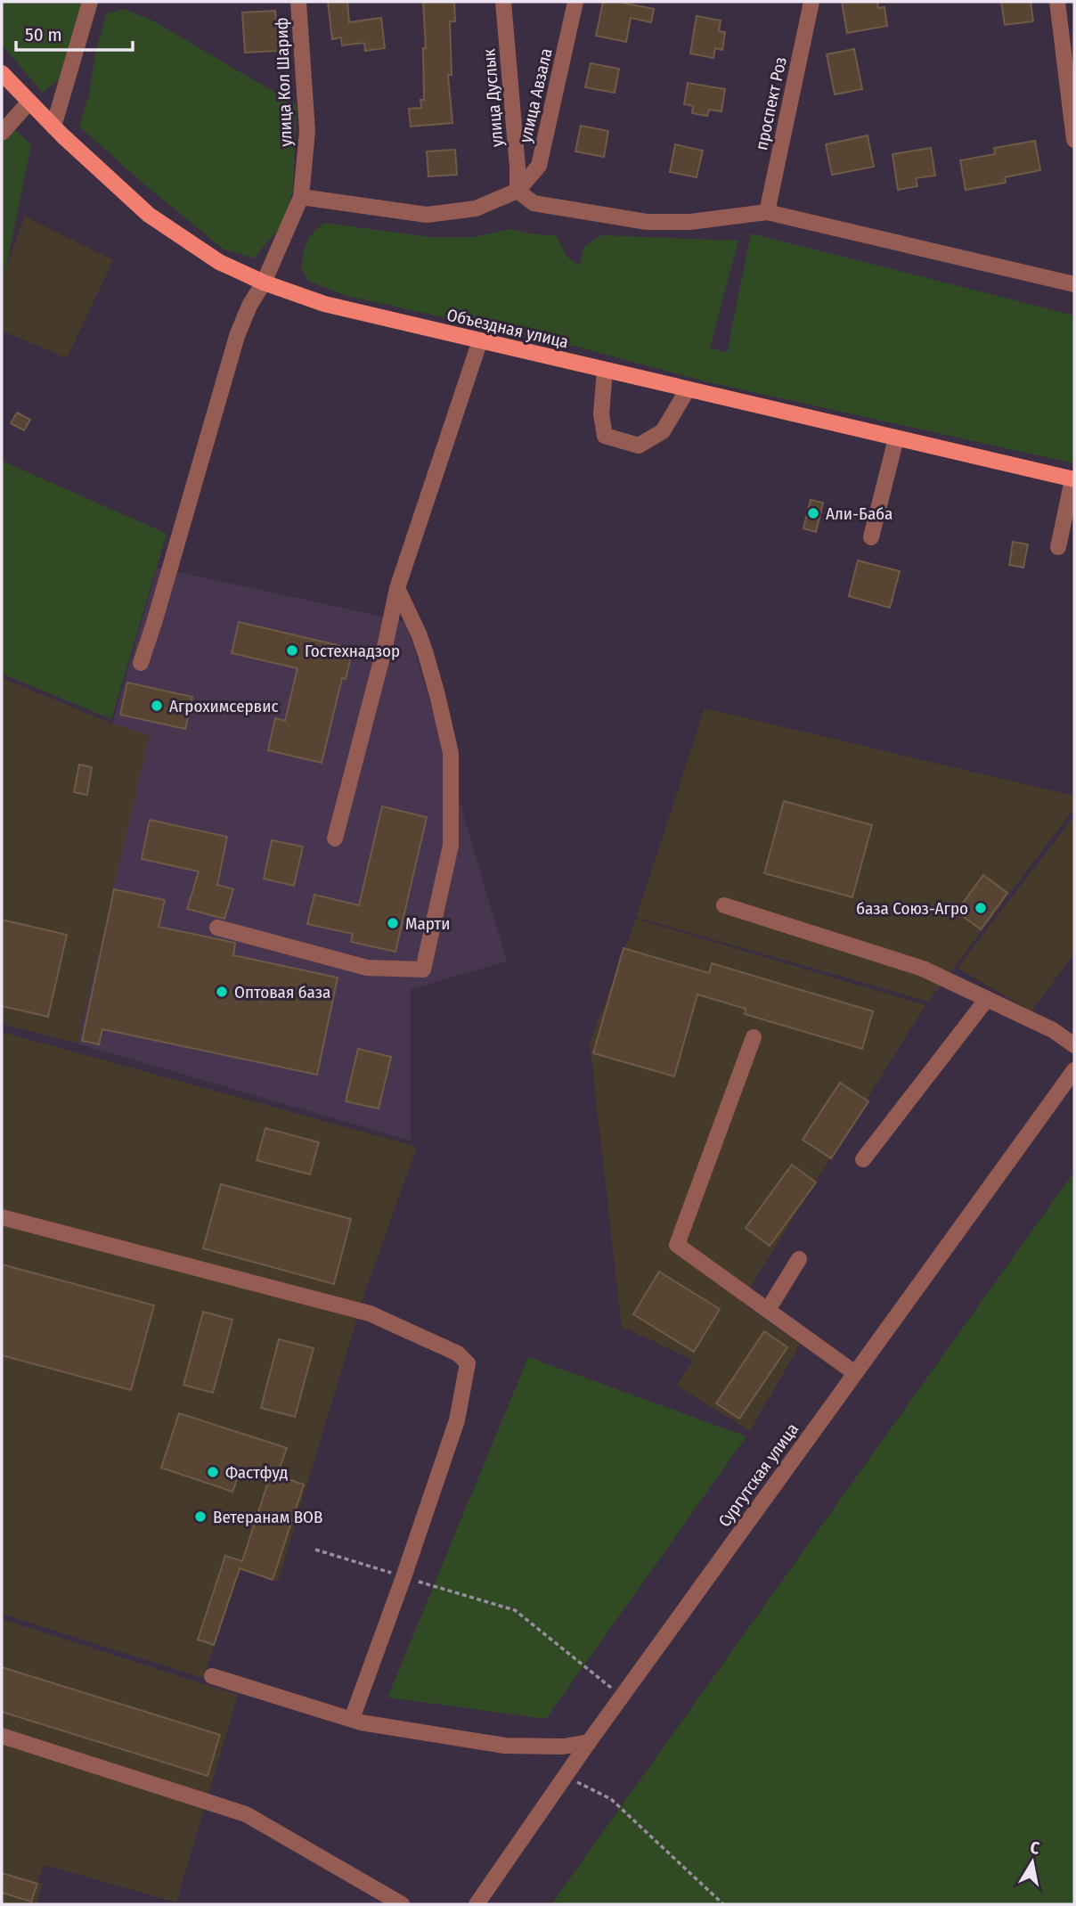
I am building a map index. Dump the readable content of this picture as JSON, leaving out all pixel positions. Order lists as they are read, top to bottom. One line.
{"streets":{"main road":["Объездная улица"],"street":["улица Кол Шариф","улица Авзала","улица Дуслык","проспект Роз","Сургутская улица"]},"crossings":[["улица Кол Шариф","Объездная улица"],["улица Авзала","улица Дуслык"]],"places":["Али-Баба","Гостехнадзор","Агрохимсервис","база Союз-Агро","Марти","Оптовая база","Фастфуд","Ветеранам ВОВ"],"scale_bar":"50 m","north":"top"}
